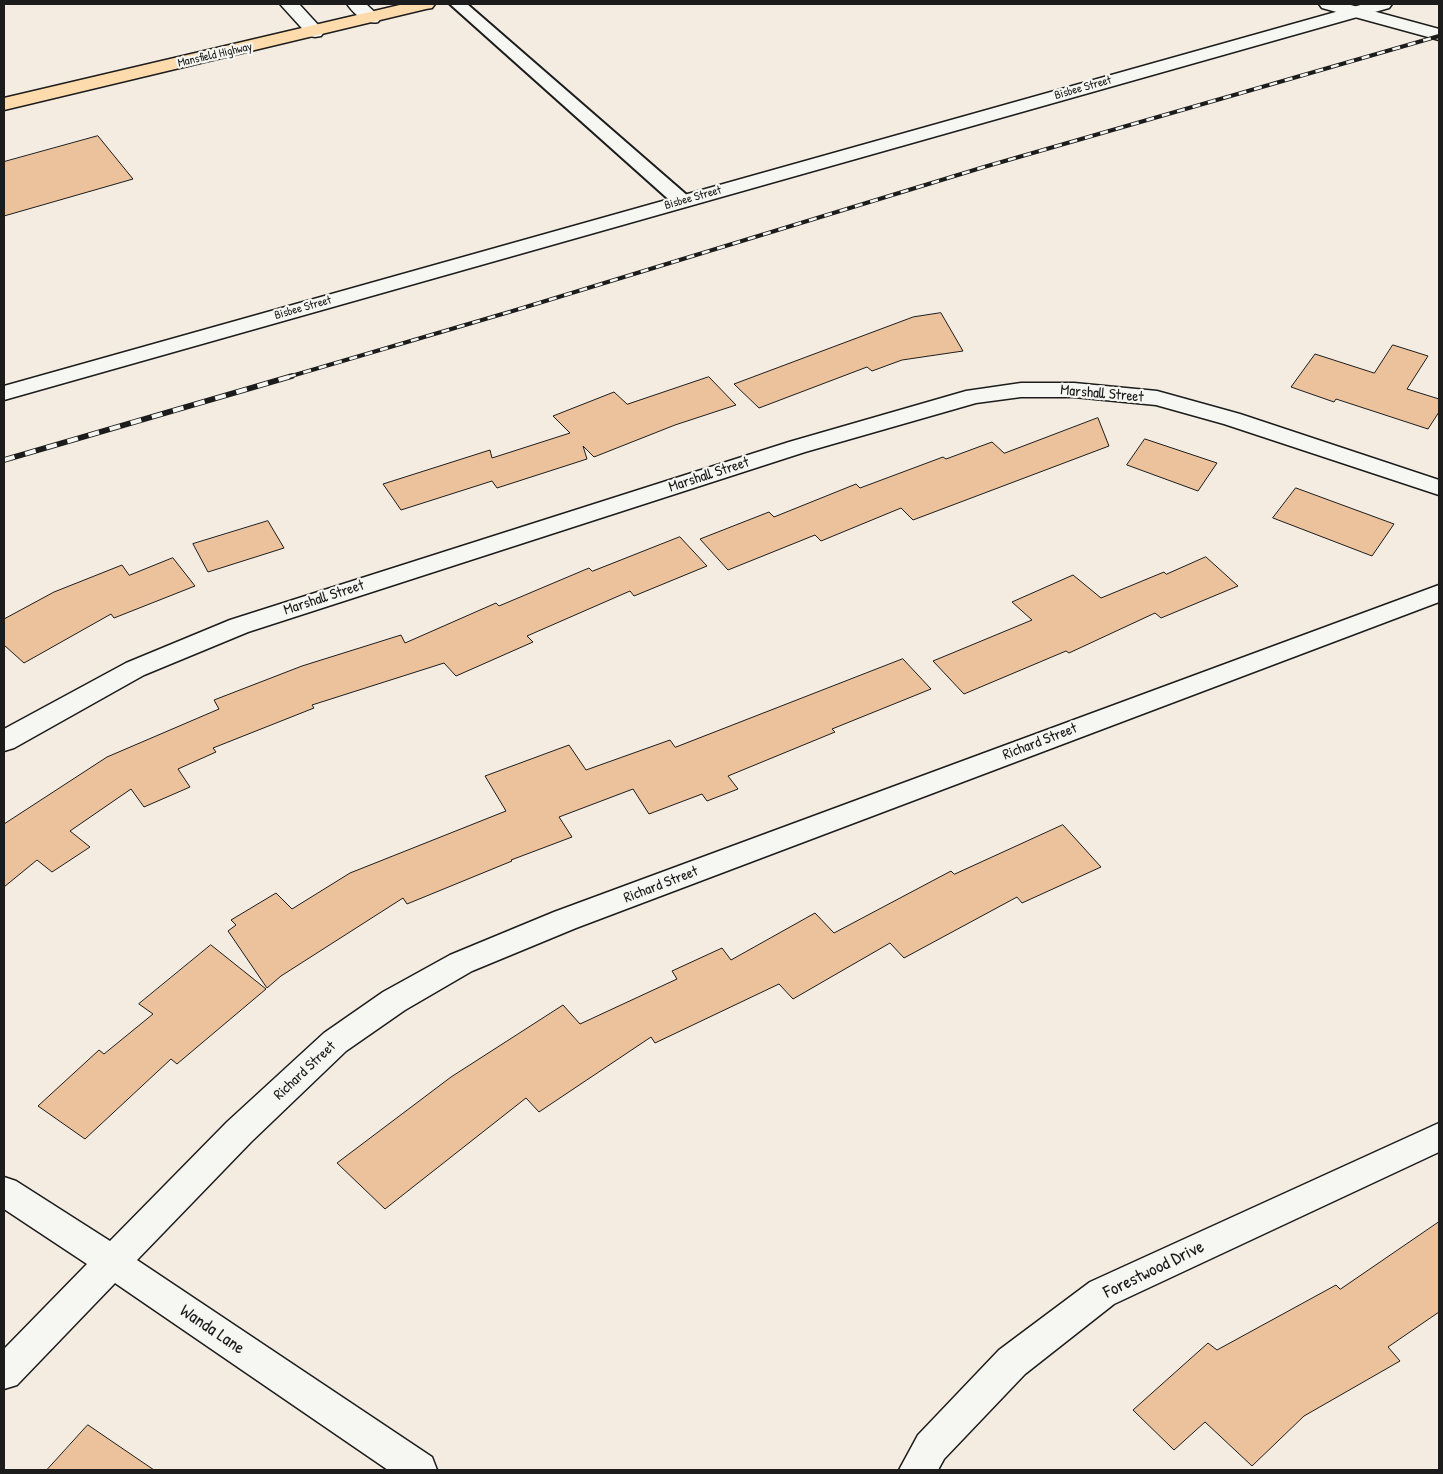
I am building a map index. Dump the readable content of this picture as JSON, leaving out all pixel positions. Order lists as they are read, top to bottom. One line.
{"streets":{"main road":["Mansfield Highway"],"street":["Bisbee Street","Marshall Street","Richard Street","Forestwood Drive","Wanda Lane"]},"crossings":[["Richard Street","Wanda Lane"]]}
